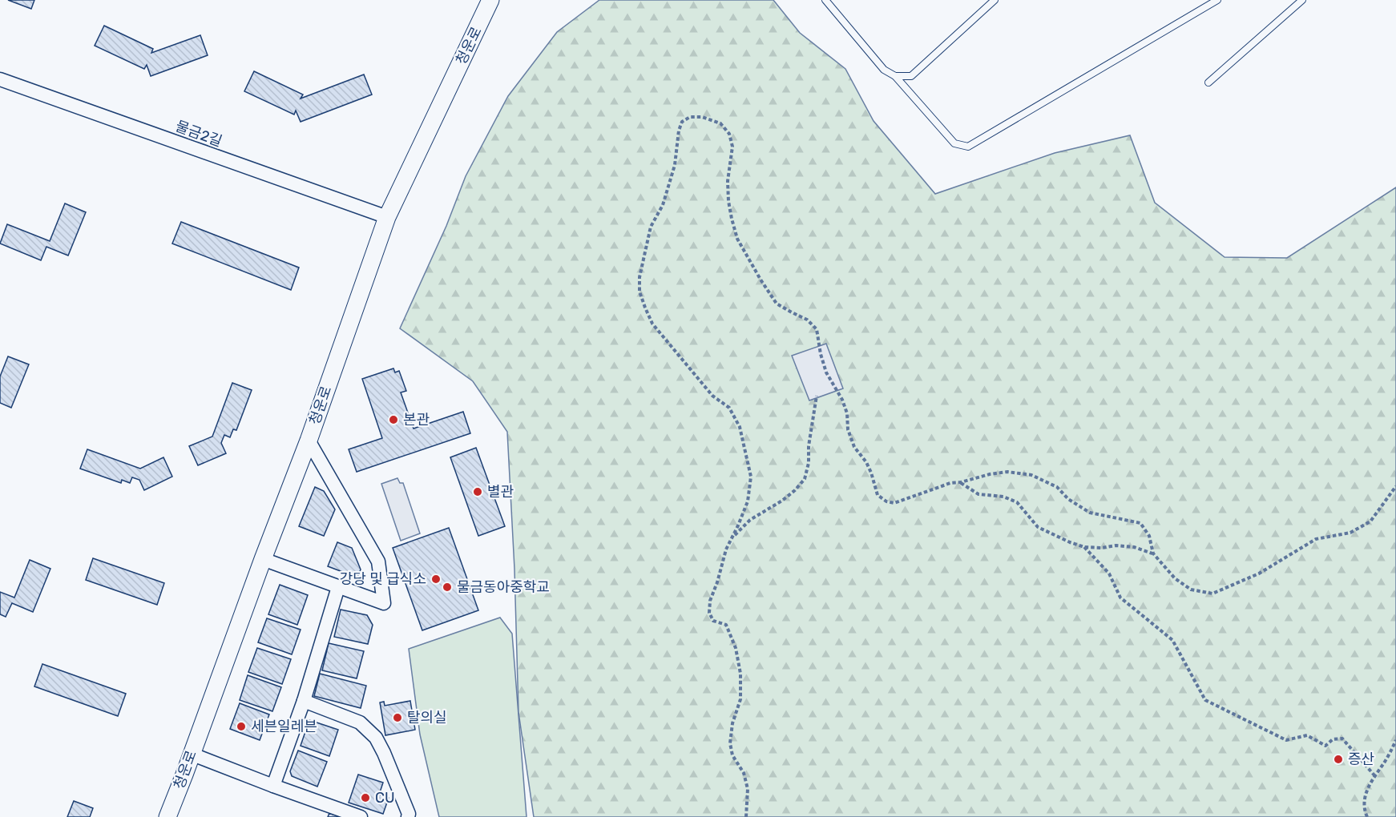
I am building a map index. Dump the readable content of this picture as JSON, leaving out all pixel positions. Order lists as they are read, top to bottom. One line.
{"streets":{"street":["청운로","물금2길"]},"crossings":[["청운로","물금2길"]],"places":["본관","별관","강당 및 급식소","물금동아중학교","탈의실","세븐일레븐","증산","CU"]}
